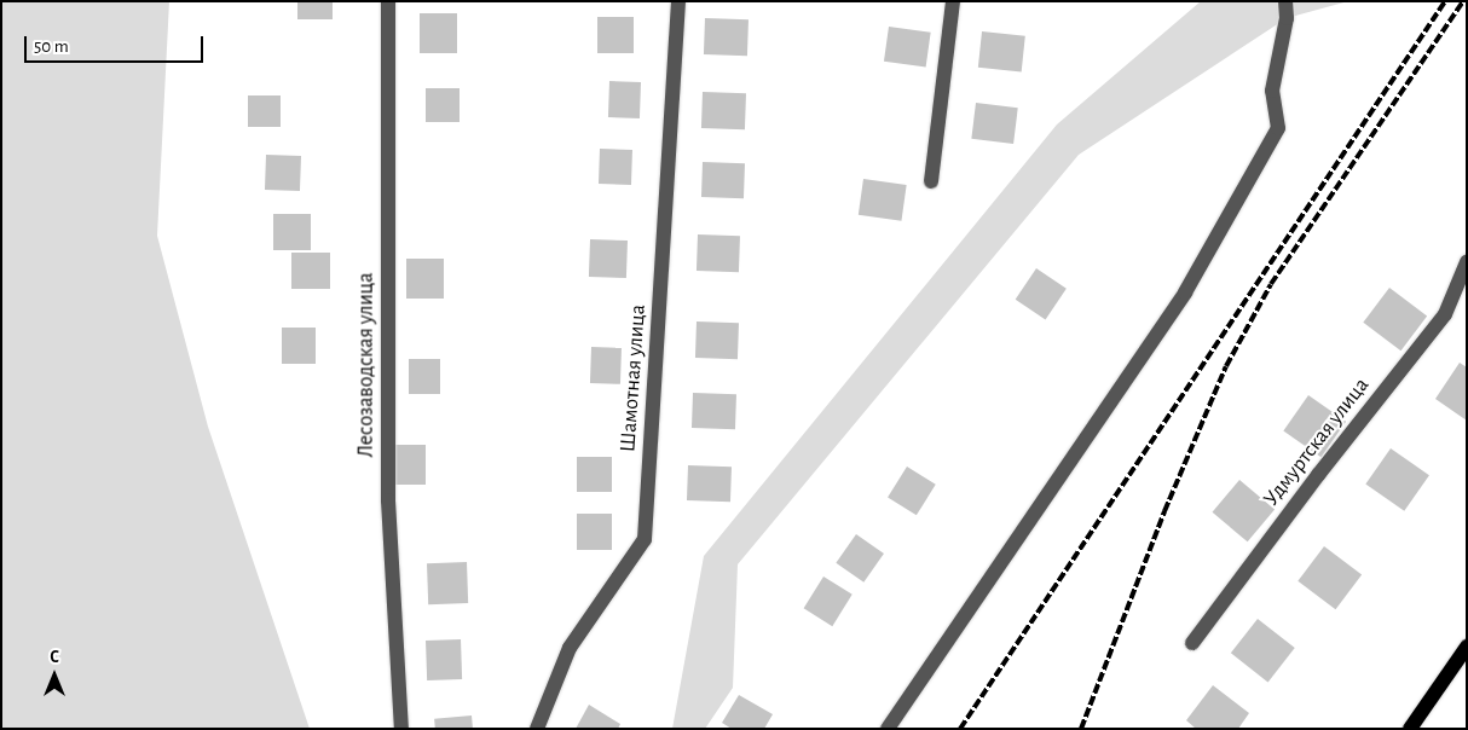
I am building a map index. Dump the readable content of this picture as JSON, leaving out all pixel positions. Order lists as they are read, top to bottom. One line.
{"streets":{"street":["Лесозаводская улица","Шамотная улица","Удмуртская улица"]},"scale_bar":"50 m","north":"top"}
